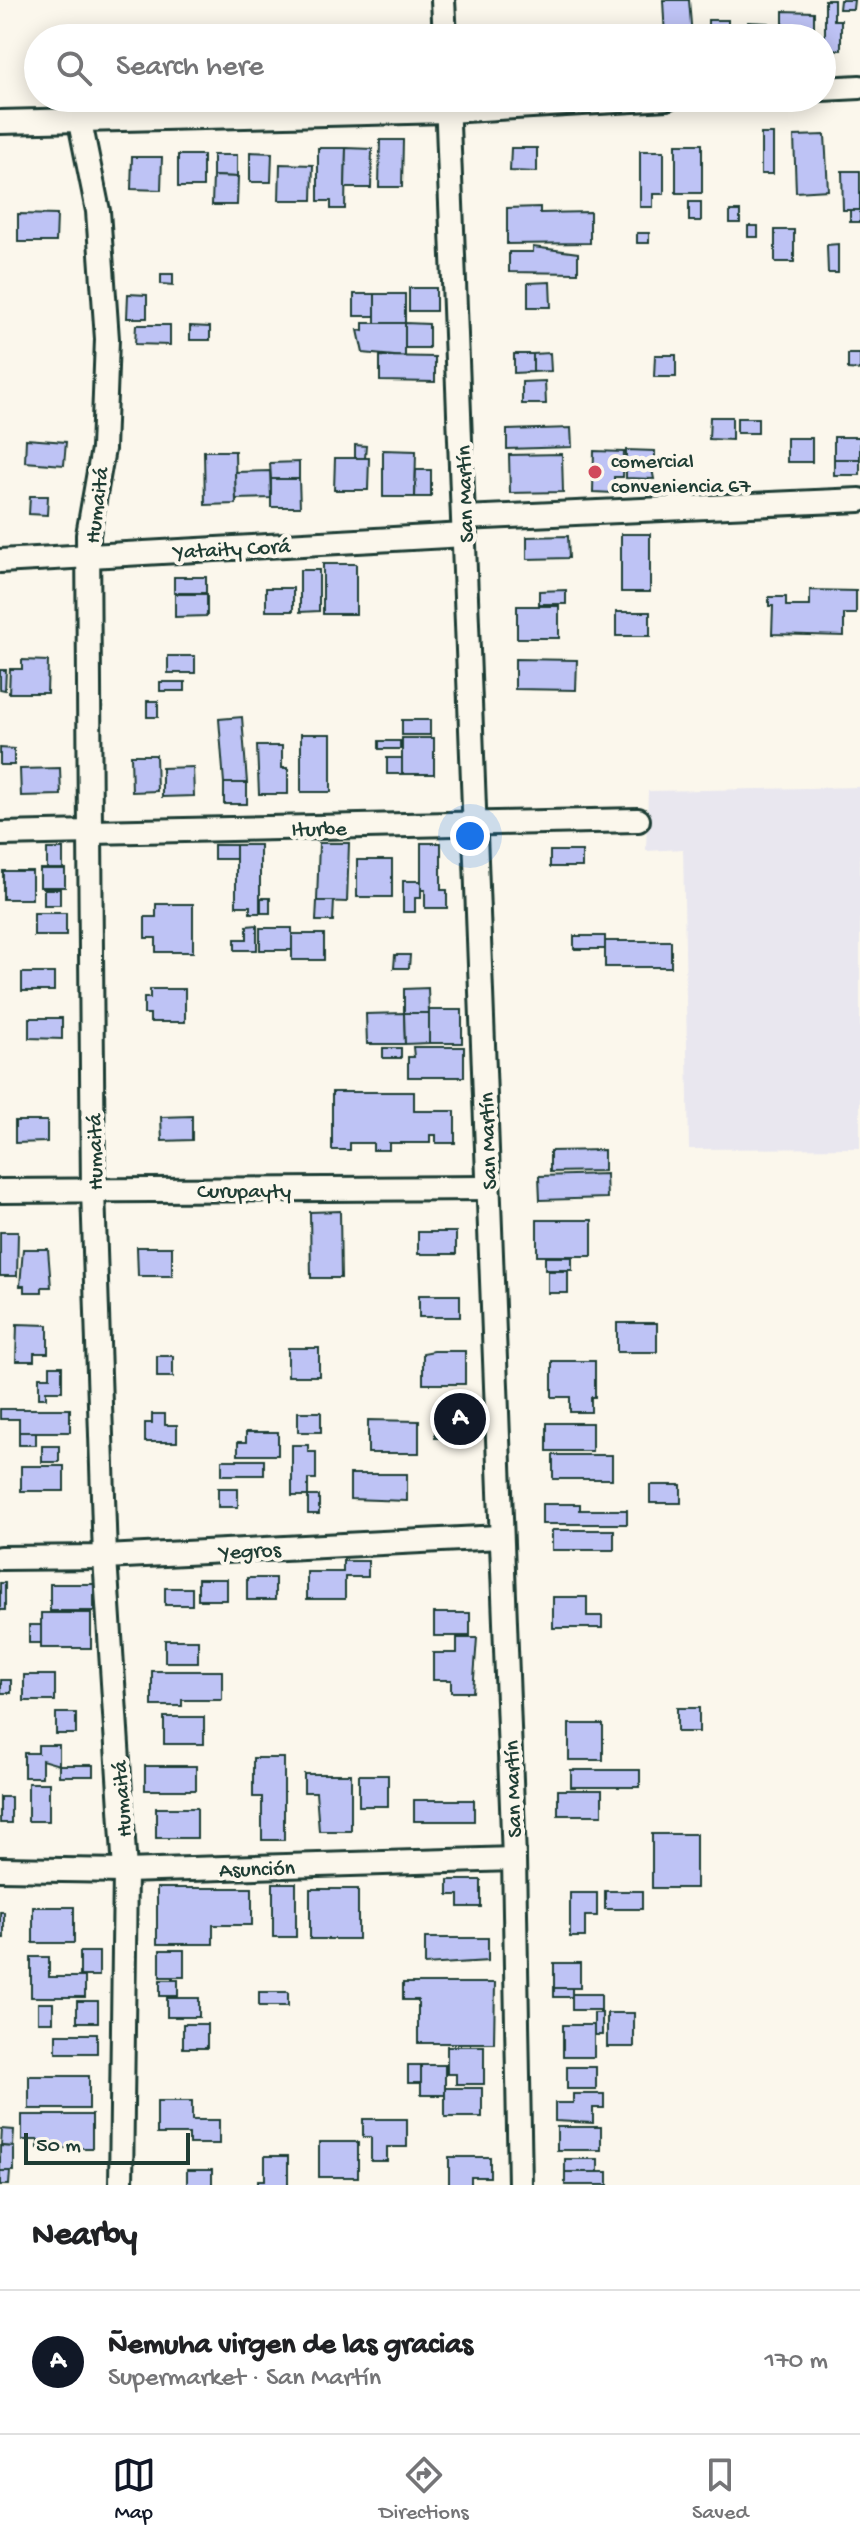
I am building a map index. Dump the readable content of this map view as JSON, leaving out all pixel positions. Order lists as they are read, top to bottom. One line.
{"streets":{"street":["San Martín","Humaitá","Yataity Corá","Iturbe","Curupayty","Yegros","Asunción"]},"crossings":[["San Martín","Yataity Corá"],["San Martín","Iturbe"],["San Martín","Curupayty"],["San Martín","Yegros"],["San Martín","Asunción"],["Humaitá","Yataity Corá"],["Humaitá","Iturbe"],["Humaitá","Curupayty"],["Humaitá","Yegros"],["Humaitá","Asunción"]],"places":["comercial conveniencia 67"],"scale_bar":"50 m","page":{"search":"Search here","pins":"A","scale":"50 m","heading":"Nearby","list":[{"mark":"A","name":"Ñemuha virgen de las gracias","note":"Supermarket · San Martín","value":"170 m"}],"nav":["Map","Directions","Saved"]}}
